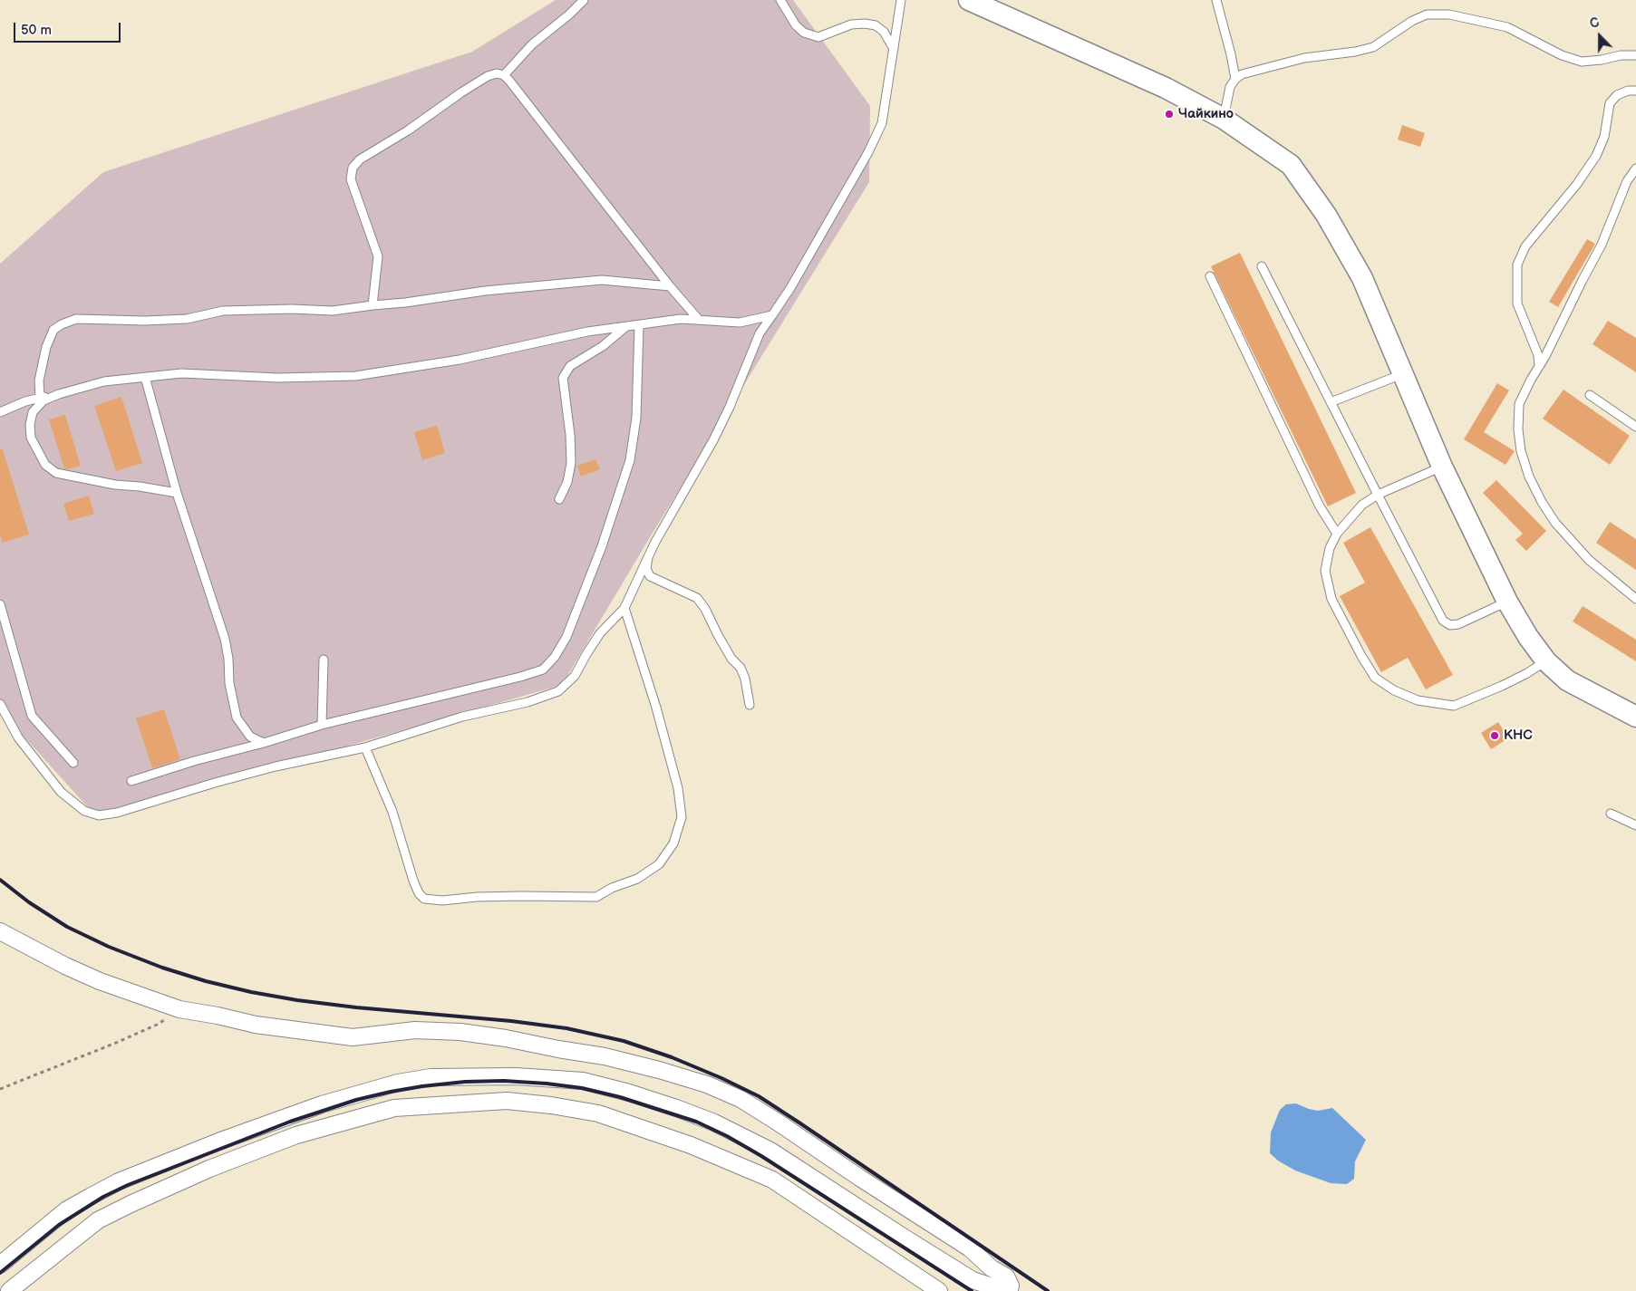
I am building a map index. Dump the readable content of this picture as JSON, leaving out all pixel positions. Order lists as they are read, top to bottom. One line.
{"places":["Чайкино","КНС"],"scale_bar":"50 m","north":"top"}
